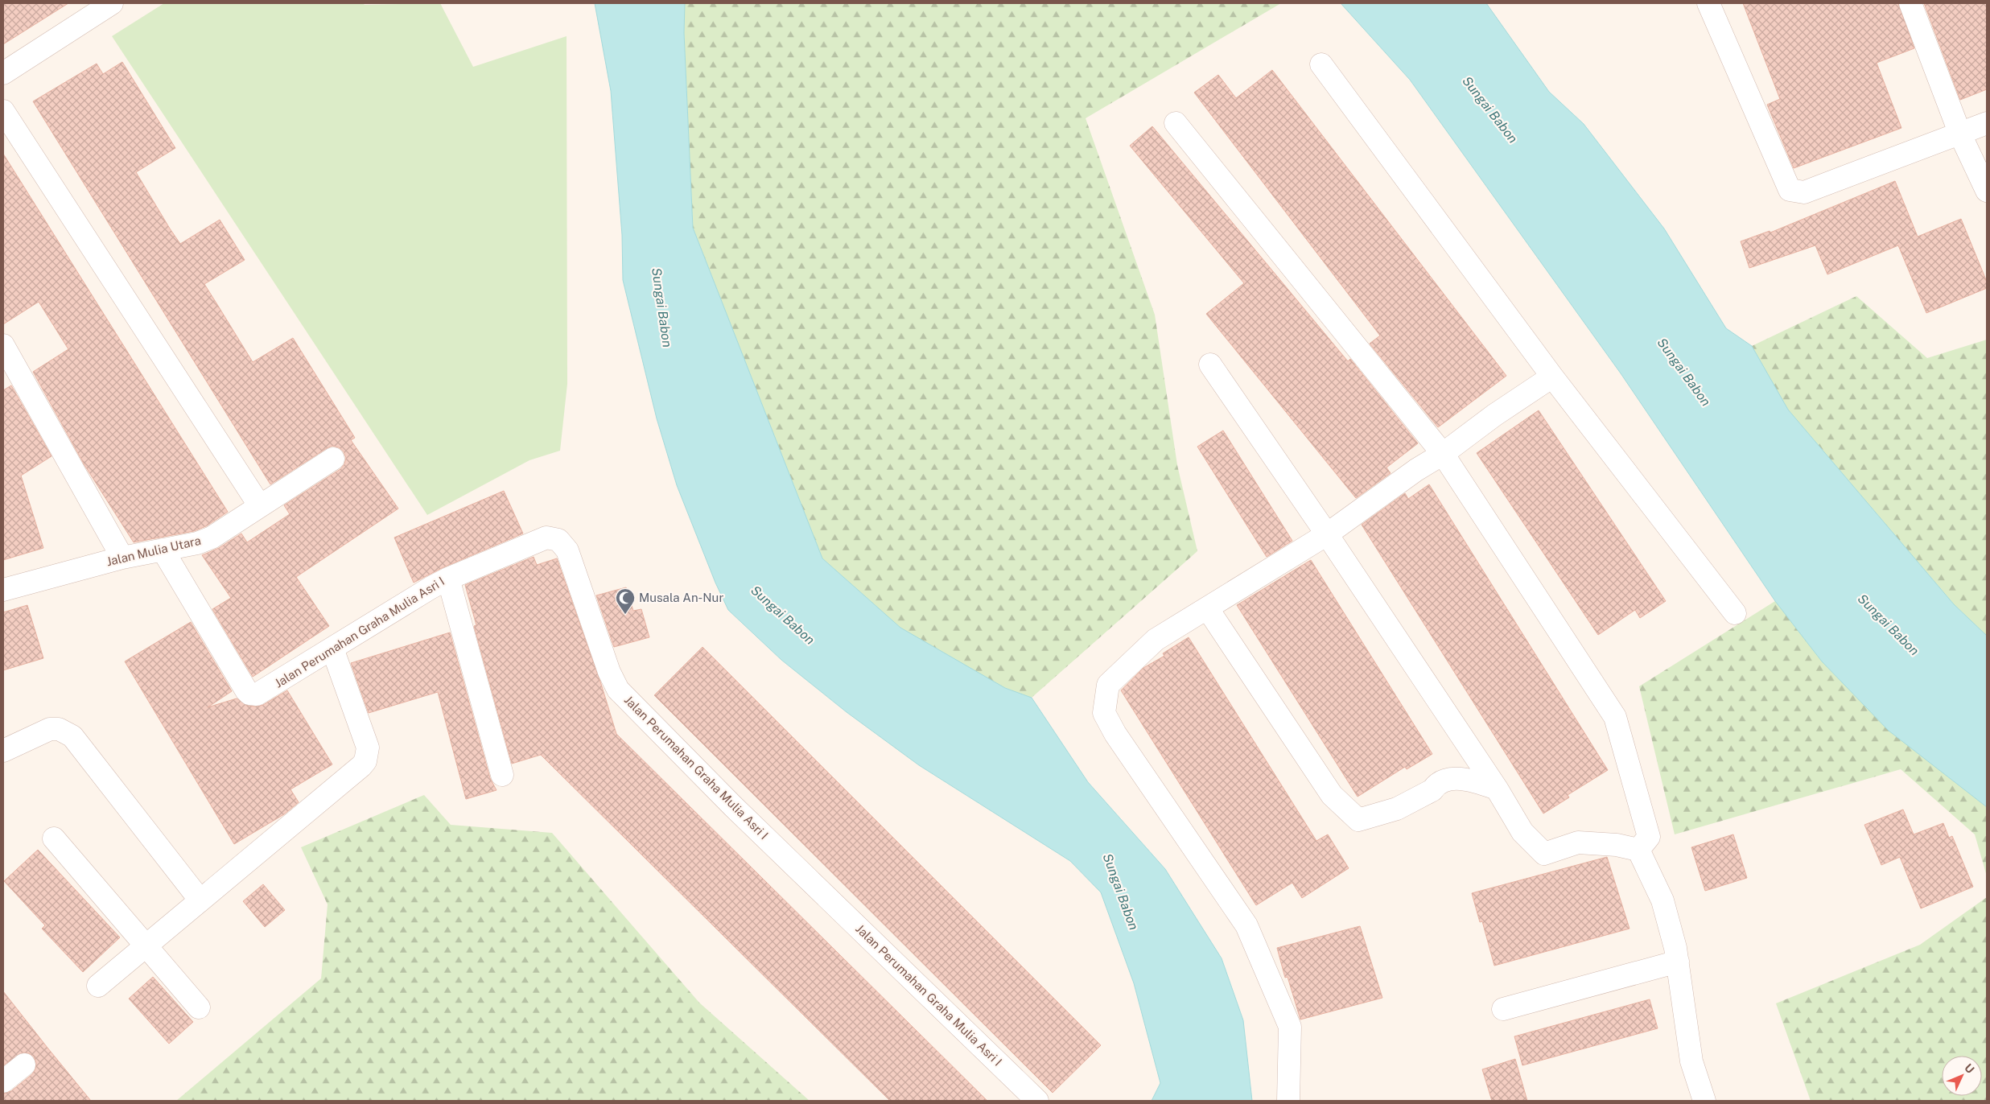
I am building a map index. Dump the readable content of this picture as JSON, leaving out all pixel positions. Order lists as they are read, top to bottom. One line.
{"streets":{"street":["Jalan Mulia Utara","Jalan Perumahan Graha Mulia Asri I"]},"crossings":[["Jalan Mulia Utara","Jalan Perumahan Graha Mulia Asri I"]],"water":["Sungai Babon"],"places":{"mosque":["Musala An-Nur"]},"north":"top right"}
